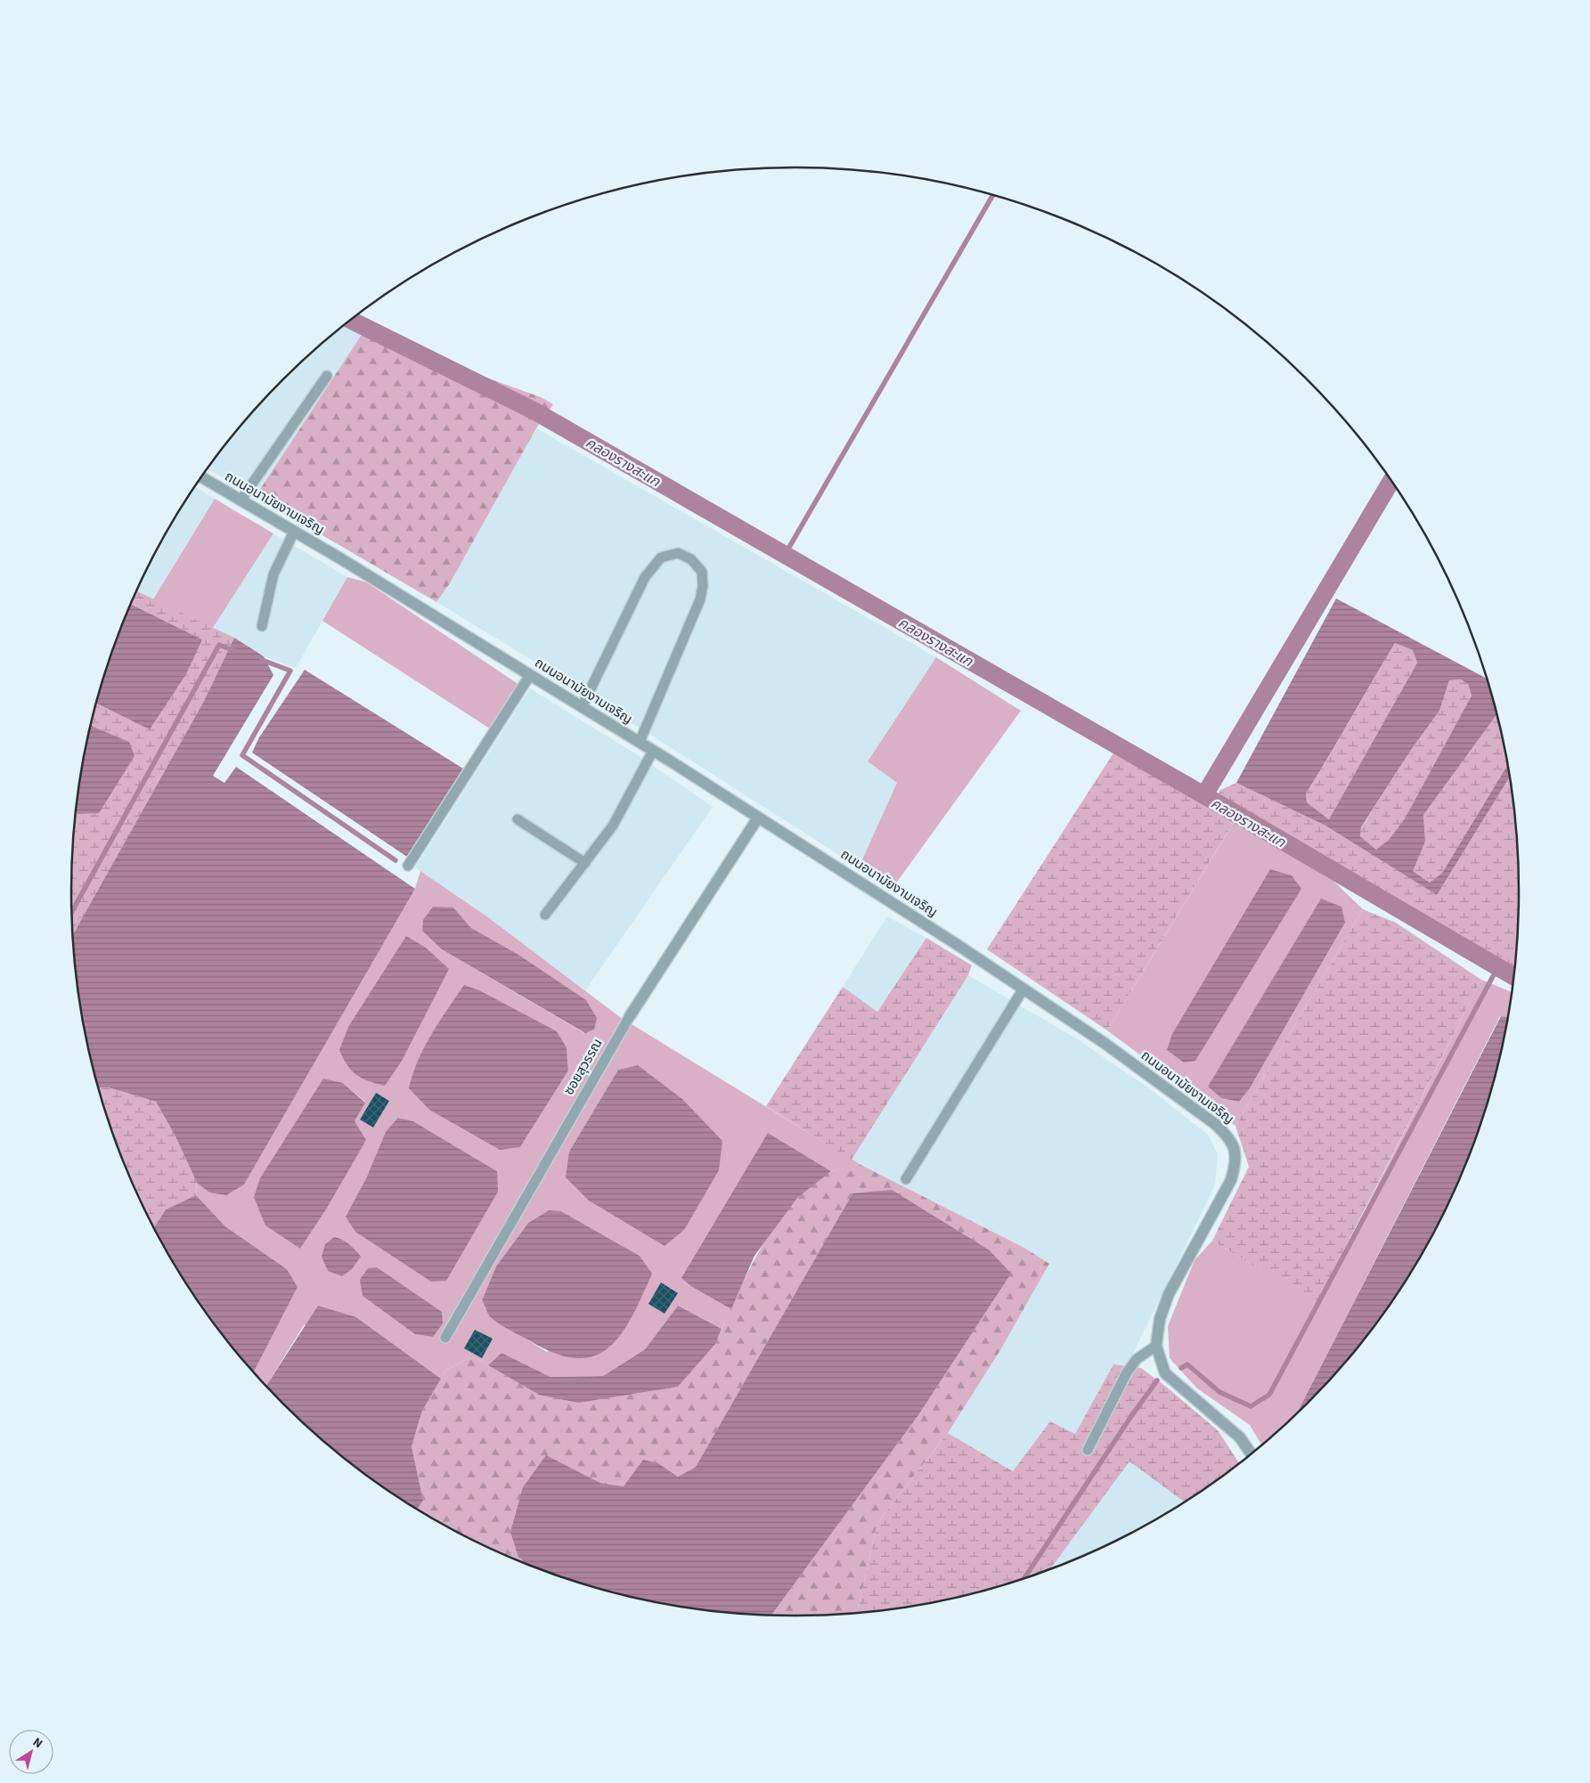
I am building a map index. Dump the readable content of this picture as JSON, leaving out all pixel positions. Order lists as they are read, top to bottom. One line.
{"streets":{"street":["ถนนอนามัยงามเจริญ","ซอยสุวรรณ"]},"crossings":[["ถนนอนามัยงามเจริญ","ซอยสุวรรณ"]],"water":["คลองรางสะแก"],"north":"top right"}
